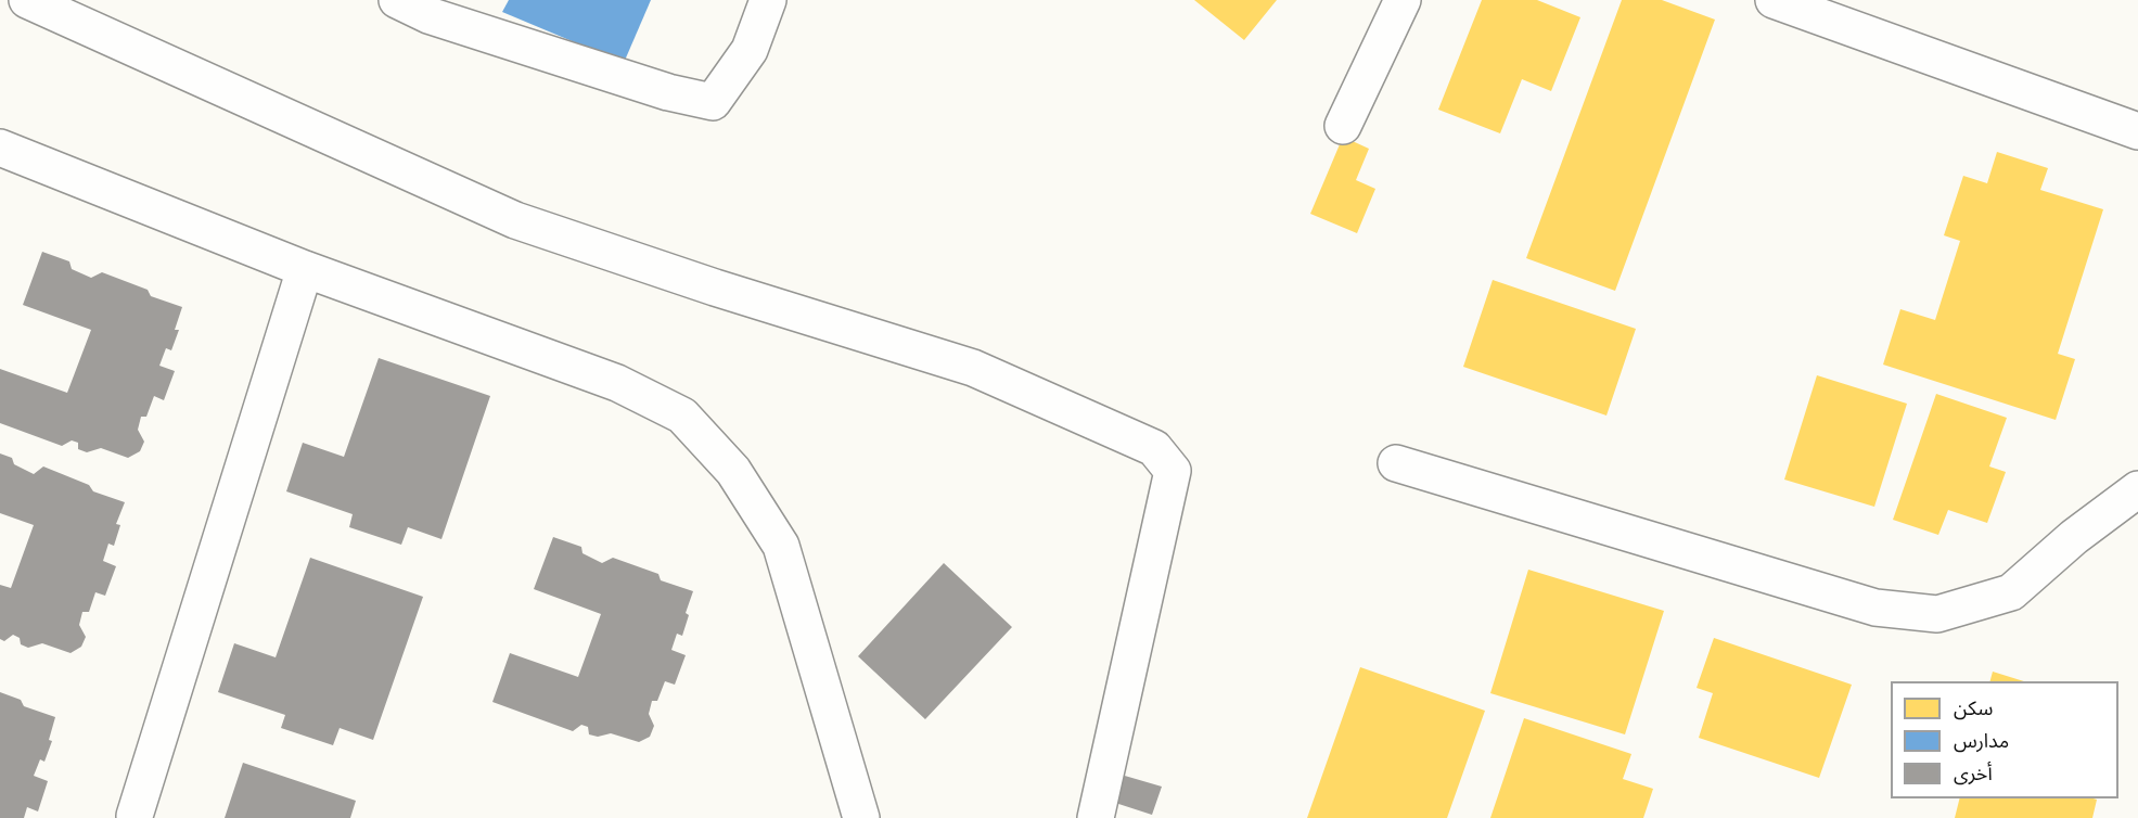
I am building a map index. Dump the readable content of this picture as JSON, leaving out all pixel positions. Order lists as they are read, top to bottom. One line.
{"legend":["سكن","مدارس","أخرى"]}
